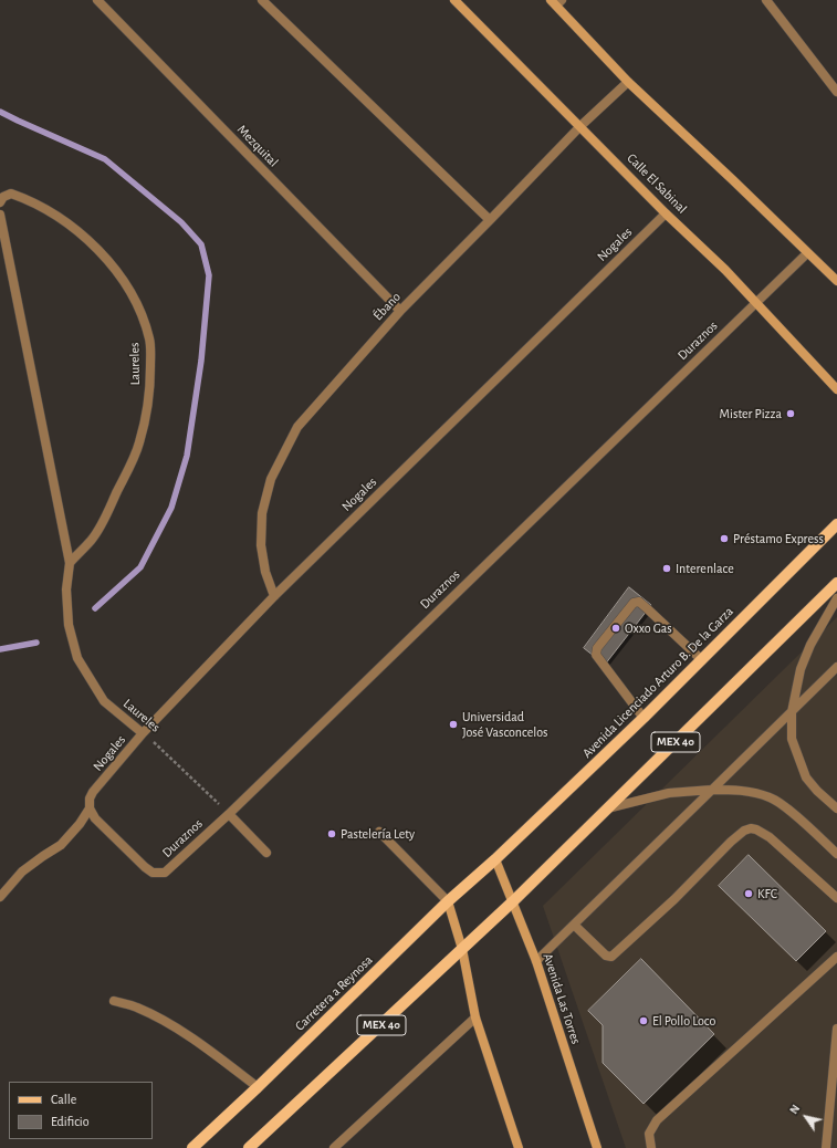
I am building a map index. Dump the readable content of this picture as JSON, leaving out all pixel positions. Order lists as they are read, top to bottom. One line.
{"streets":{"main road":["Calle El Sabinal","Avenida Licenciado Arturo B. De la Garza","MEX 40","Carretera a Reynosa","Avenida Las Torres"],"street":["Mezquital","Nogales","Ébano","Duraznos","Laureles"]},"crossings":[["Mezquital","Ébano"],["Calle El Sabinal","Nogales"],["Calle El Sabinal","Ébano"],["Calle El Sabinal","Duraznos"],["Nogales","Ébano"],["Nogales","Duraznos"],["Nogales","Laureles"],["Duraznos","Laureles"],["Avenida Licenciado Arturo B. De la Garza","Carretera a Reynosa"],["Avenida Licenciado Arturo B. De la Garza","Avenida Las Torres"],["MEX 40","Avenida Las Torres"],["Carretera a Reynosa","Avenida Las Torres"]],"places":["Mister Pizza","Préstamo Express","Interenlace","Oxxo Gas","Universidad José Vasconcelos","Pastelería Lety","KFC","El Pollo Loco"],"legend":["Calle","Edificio"],"north":"top left"}
